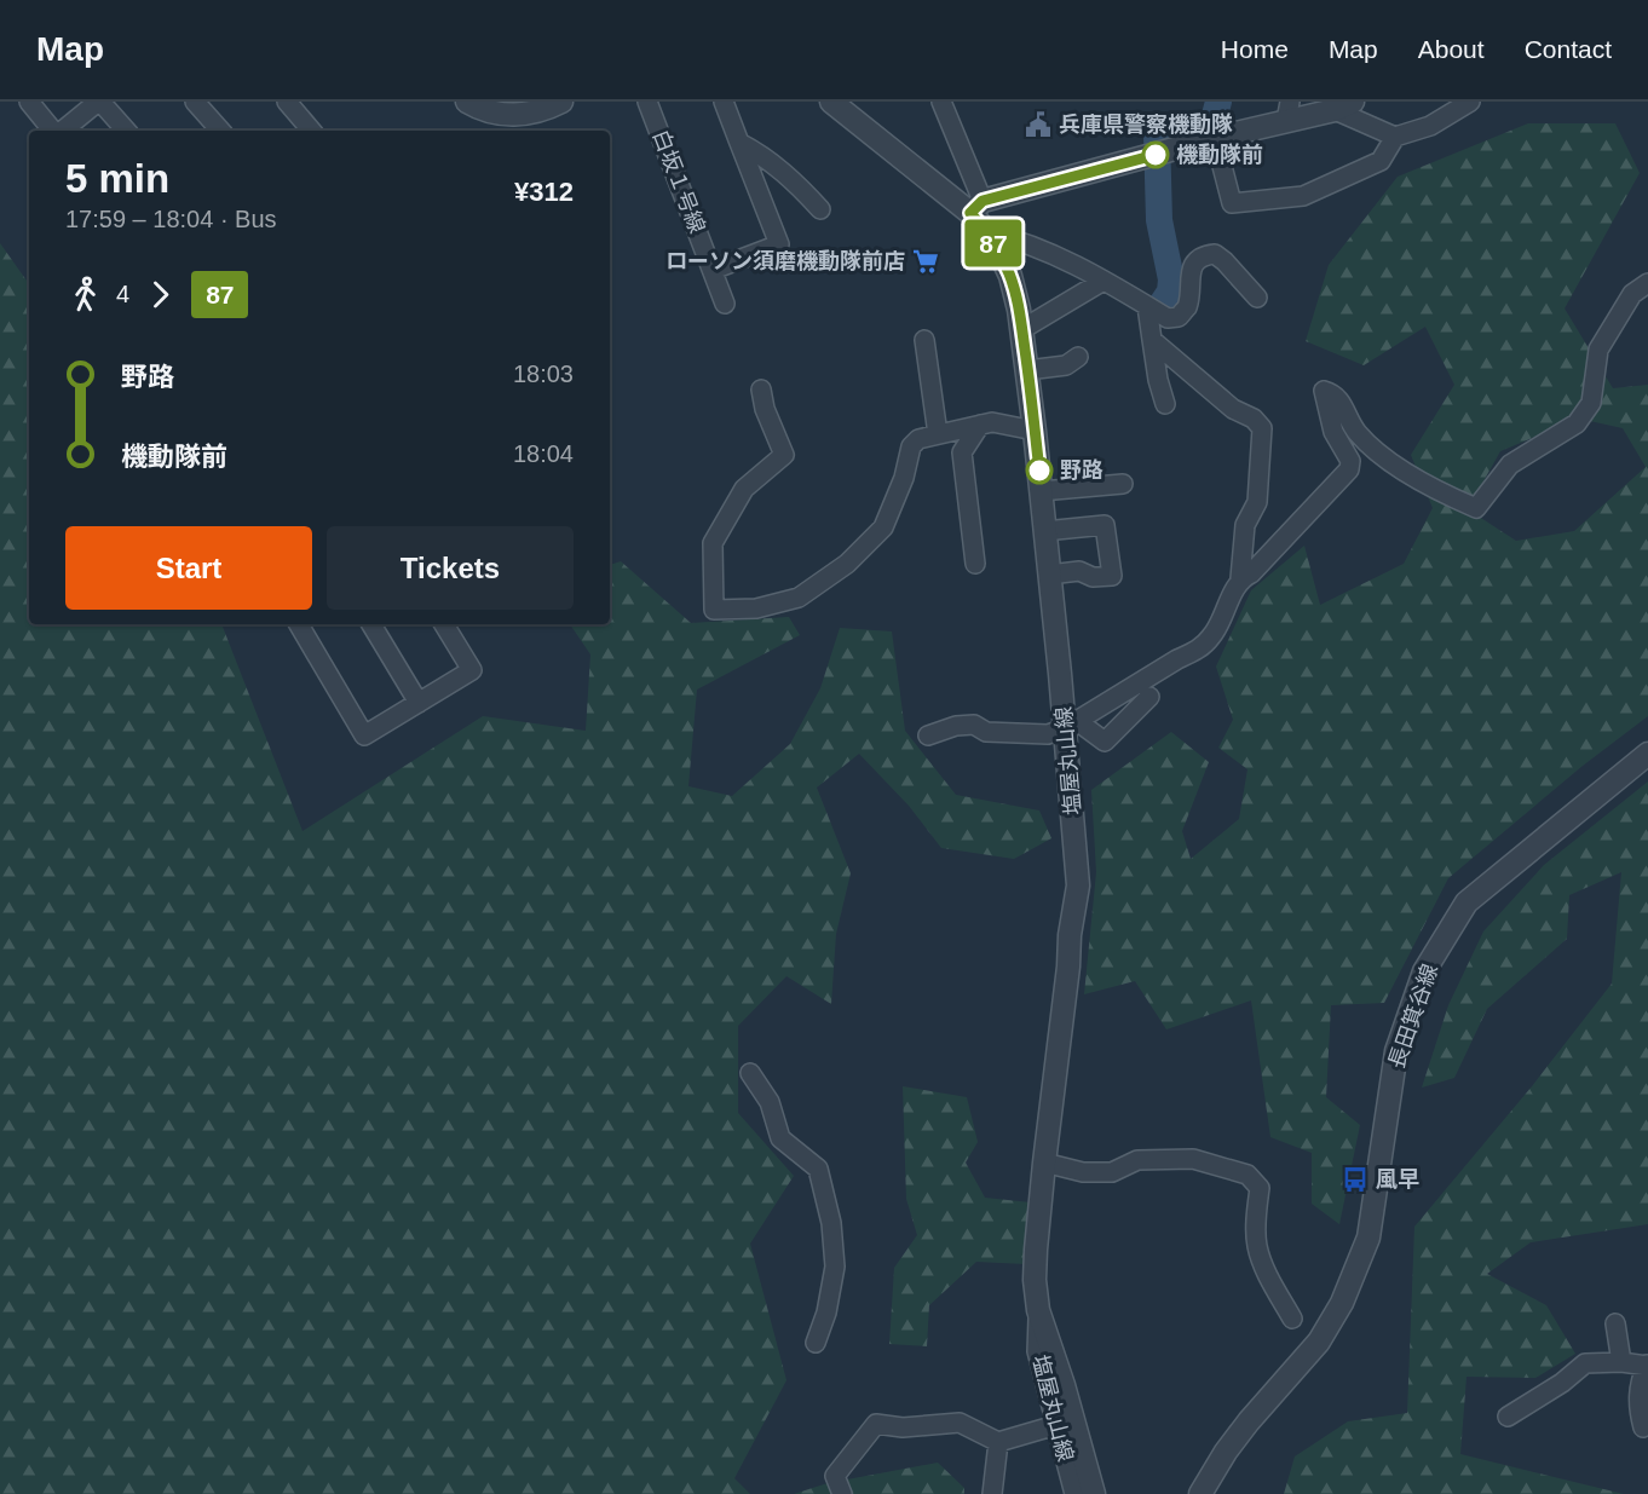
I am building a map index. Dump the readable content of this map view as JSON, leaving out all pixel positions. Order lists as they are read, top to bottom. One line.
{"streets":{"street":["白坂１号線","塩屋丸山線","長田箕谷線"]},"places":{"public building":["兵庫県警察機動隊"],"other":["機動隊前","野路"],"supermarket":["ローソン須磨機動隊前店"],"bus stop":["風早"]},"lines":["bus line 87"],"page":{"header":"Map","nav":["Home","Map","About","Contact"],"on_map":"87","heading":["5 min","17:59 – 18:04 · Bus","¥312"],"legs":["4","87"],"list":[{"name":"野路","value":"18:03"},{"name":"機動隊前","value":"18:04"}],"buttons":["Start","Tickets"]}}
